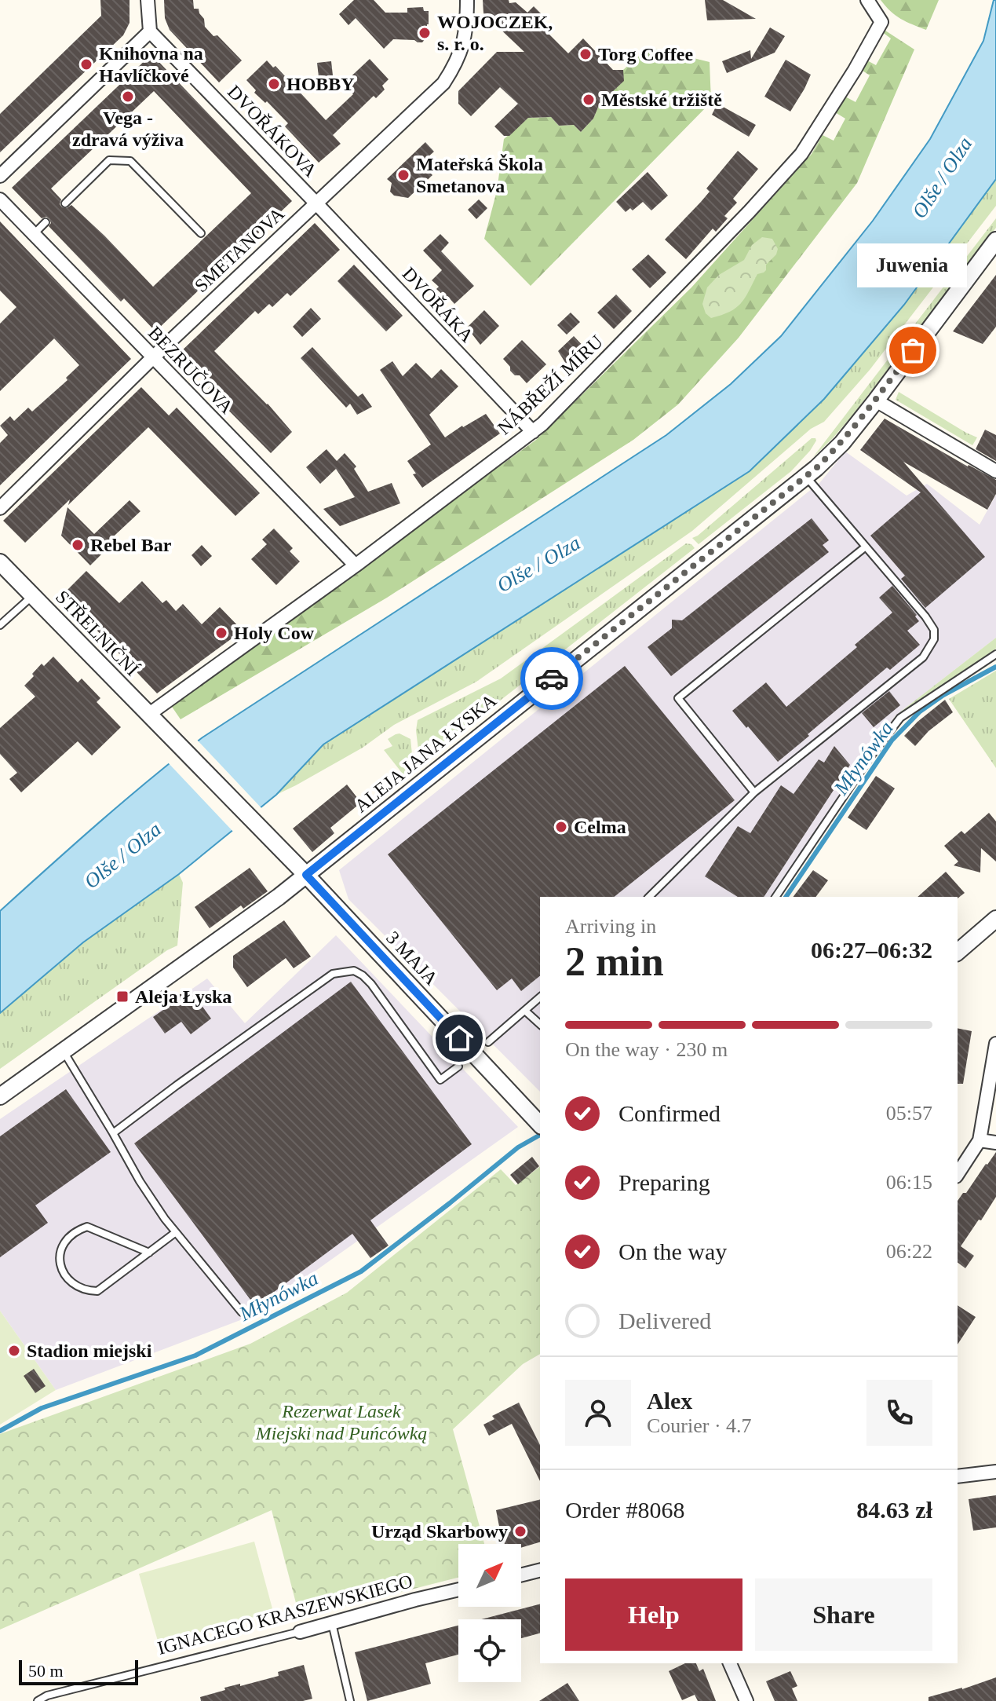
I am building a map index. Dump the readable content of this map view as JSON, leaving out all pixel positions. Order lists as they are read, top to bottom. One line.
{"streets":{"street":["DVOŘÁKOVA","SMETANOVA","DVOŘÁKA","BEZRUČOVA","NÁBŘEŽÍ MÍRU","STŘELNIČNÍ","ALEJA JANA ŁYSKA","3 MAJA","IGNACEGO KRASZEWSKIEGO"]},"crossings":[["DVOŘÁKOVA","SMETANOVA"],["DVOŘÁKOVA","DVOŘÁKA"],["SMETANOVA","DVOŘÁKA"],["SMETANOVA","BEZRUČOVA"],["DVOŘÁKA","NÁBŘEŽÍ MÍRU"],["BEZRUČOVA","NÁBŘEŽÍ MÍRU"],["NÁBŘEŽÍ MÍRU","STŘELNIČNÍ"],["STŘELNIČNÍ","3 MAJA"],["ALEJA JANA ŁYSKA","3 MAJA"]],"water":["Olše / Olza","Młynówka"],"parks":["Rezerwat Lasek Miejski nad Puńcówką"],"places":{"other":["WOJOCZEK, s. r. o.","Torg Coffee","Knihovna na Havlíčkové","HOBBY","Vega - zdravá výživa","Městské tržiště","Mateřská Škola Smetanova","Juwenia","Rebel Bar","Holy Cow","Celma","Stadion miejski","Urząd Skarbowy"],"transit":["Aleja Łyska"]},"scale_bar":"50 m","north":"top right","page":{"bubble":"Juwenia","heading":["2 min","Arriving in","06:27–06:32"],"panel":["Alex","Courier · 4.7","Order #8068","84.63 zł"],"bar":"On the way · 230 m","list":[["Confirmed","05:57"],["Preparing","06:15"],["On the way","06:22"],"Delivered"],"buttons":["Help","Share"],"scale":"50 m"}}
